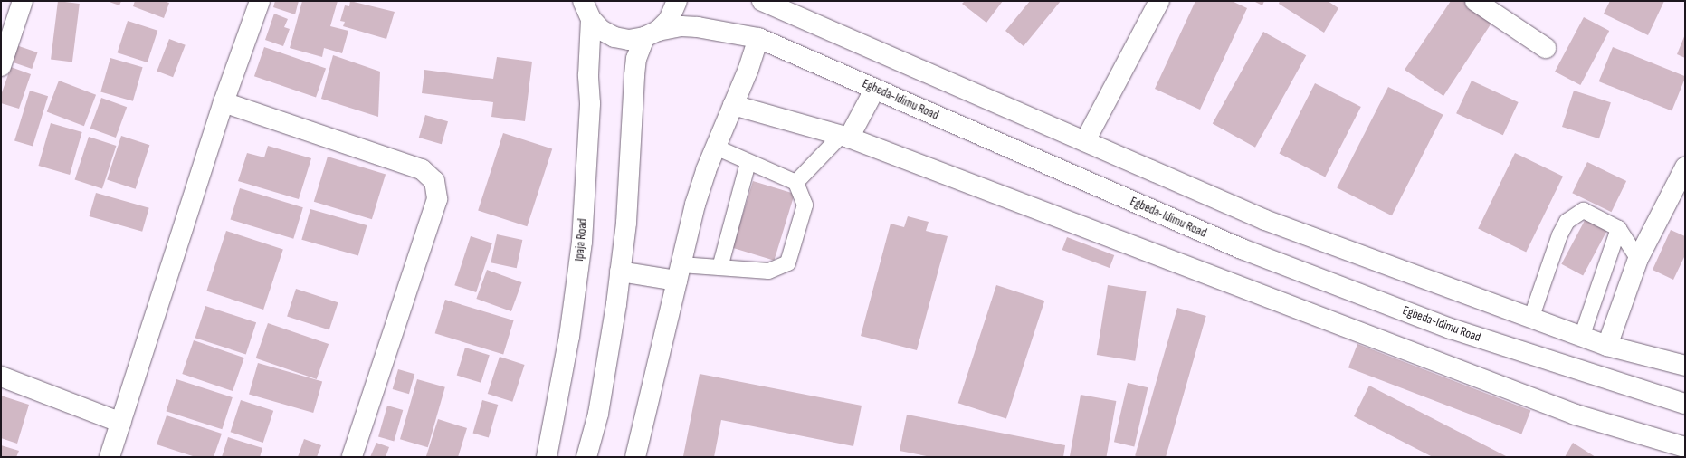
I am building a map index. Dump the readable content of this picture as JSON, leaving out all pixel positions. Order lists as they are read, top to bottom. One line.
{"streets":{"street":["Egbeda-Idimu Road","Ipaja Road"]},"crossings":[["Egbeda-Idimu Road","Ipaja Road"]]}
